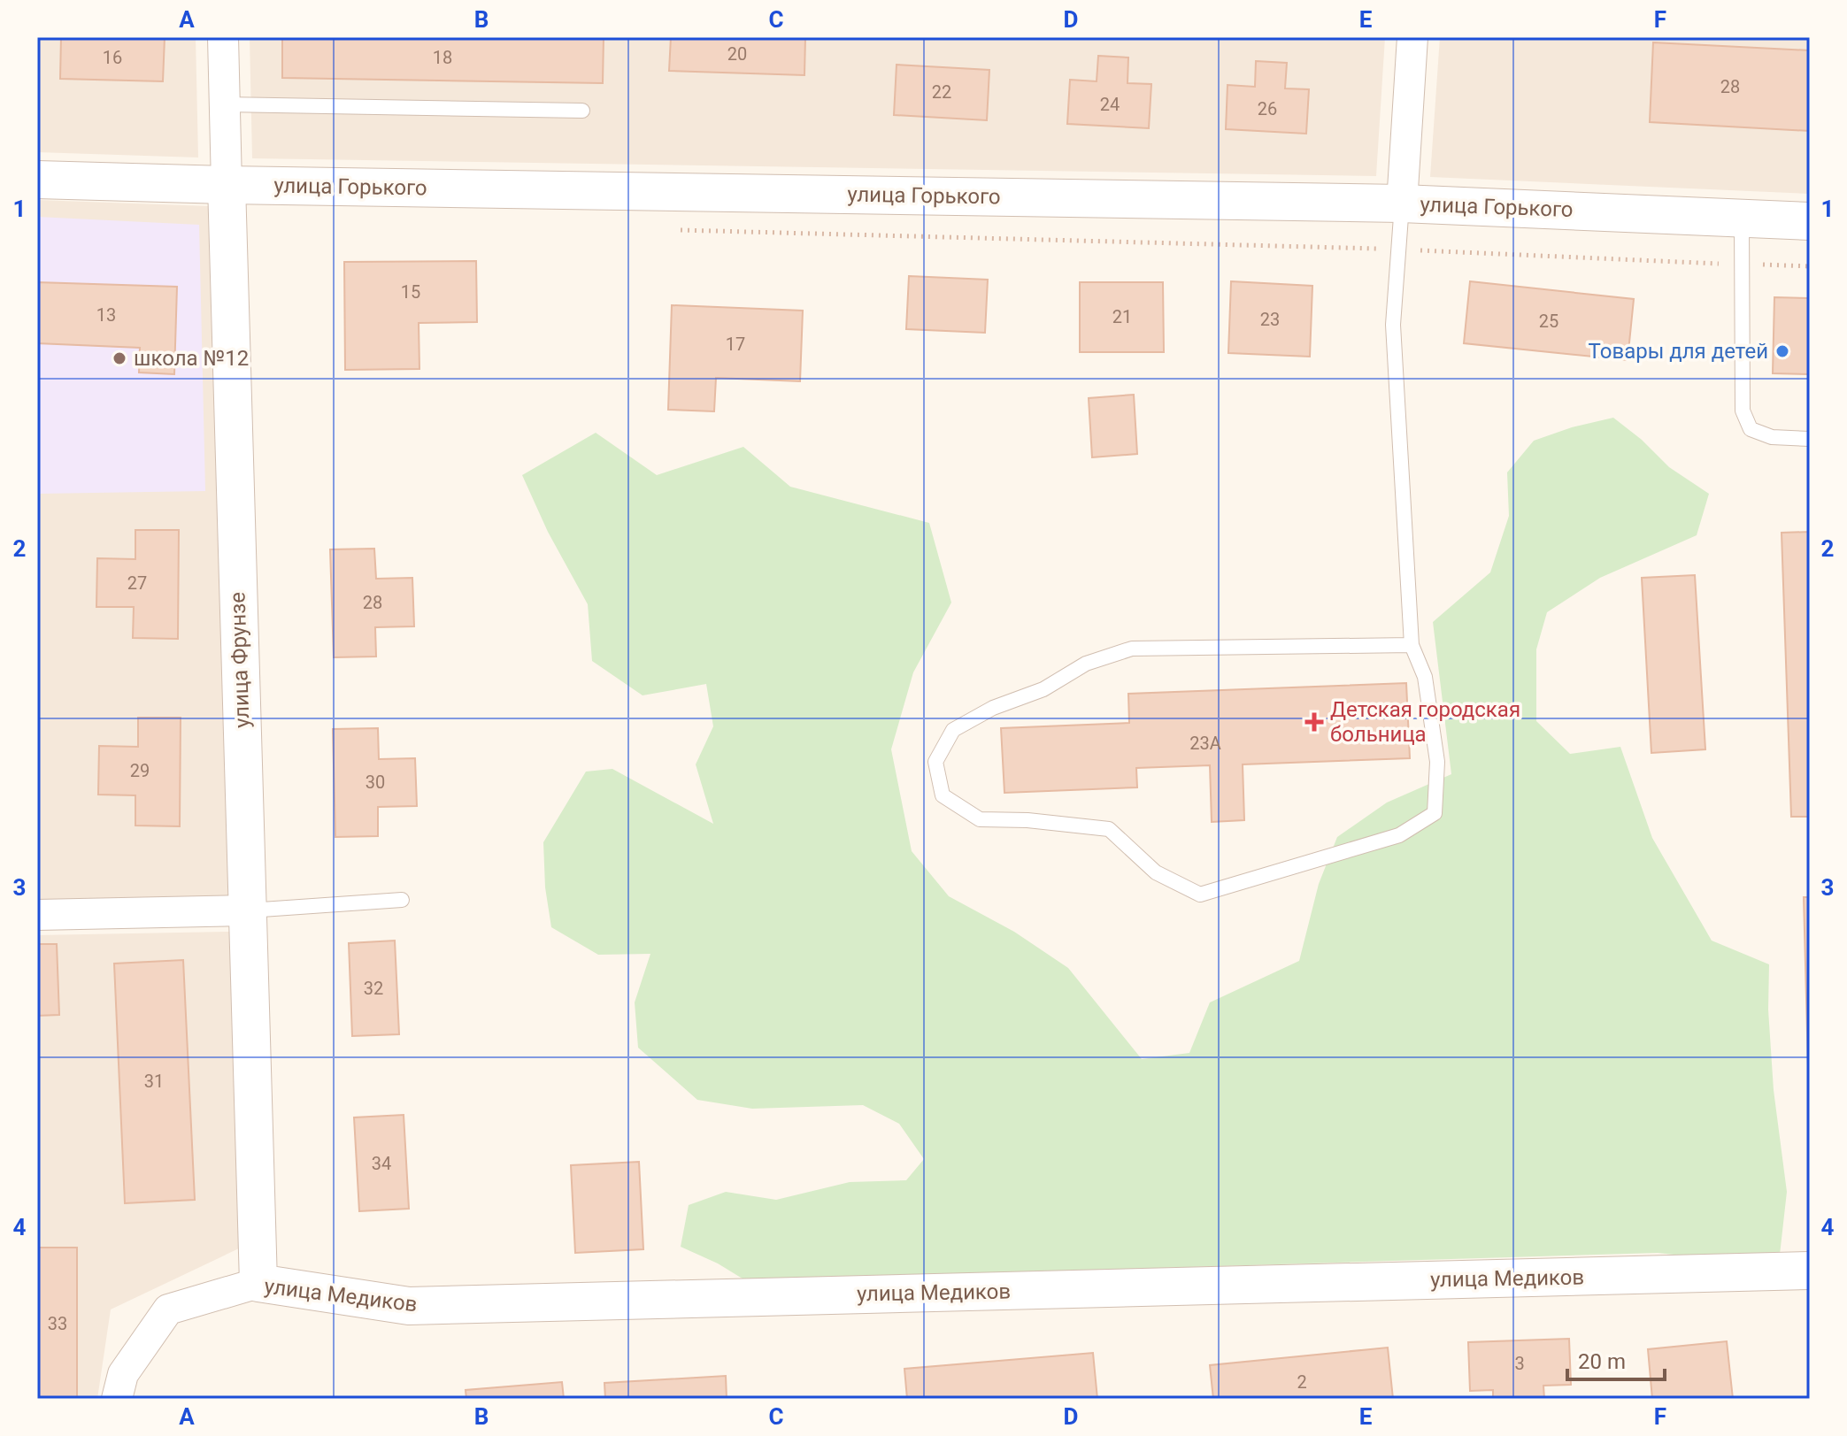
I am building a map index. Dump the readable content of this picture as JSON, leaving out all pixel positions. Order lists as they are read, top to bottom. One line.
{"streets":{"street":["улица Горького","улица Фрунзе","улица Медиков"]},"crossings":[["улица Горького","улица Фрунзе"],["улица Фрунзе","улица Медиков"]],"places":{"other":["Товары для детей","школа №12"],"health":["Детская городская больница"]},"house_numbers":["20","16","18","28","22","24","26","15","13","21","23","25","17","27","28","23А","29","30","32","31","34","33","3","2"],"scale_bar":"20 m","grid":{"columns":["A","B","C","D","E","F"],"rows":["1","2","3","4"]}}
